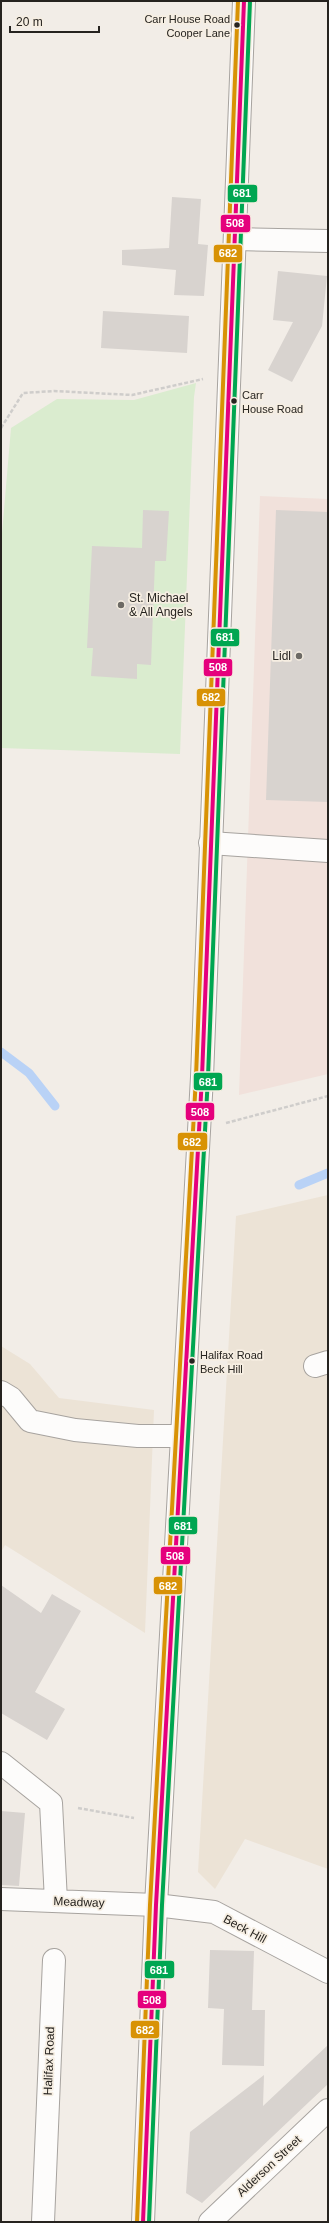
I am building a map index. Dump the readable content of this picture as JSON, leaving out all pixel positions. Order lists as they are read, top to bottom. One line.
{"streets":{"main road":["Meadway","Beck Hill","Halifax Road","Alderson Street"]},"crossings":[["Meadway","Beck Hill"]],"places":["Carr House Road Cooper Lane","Carr House Road","St. Michael & All Angels","Lidl","Halifax Road Beck Hill"],"lines":["transit line 508","transit line 681","transit line 682"],"scale_bar":"20 m"}
